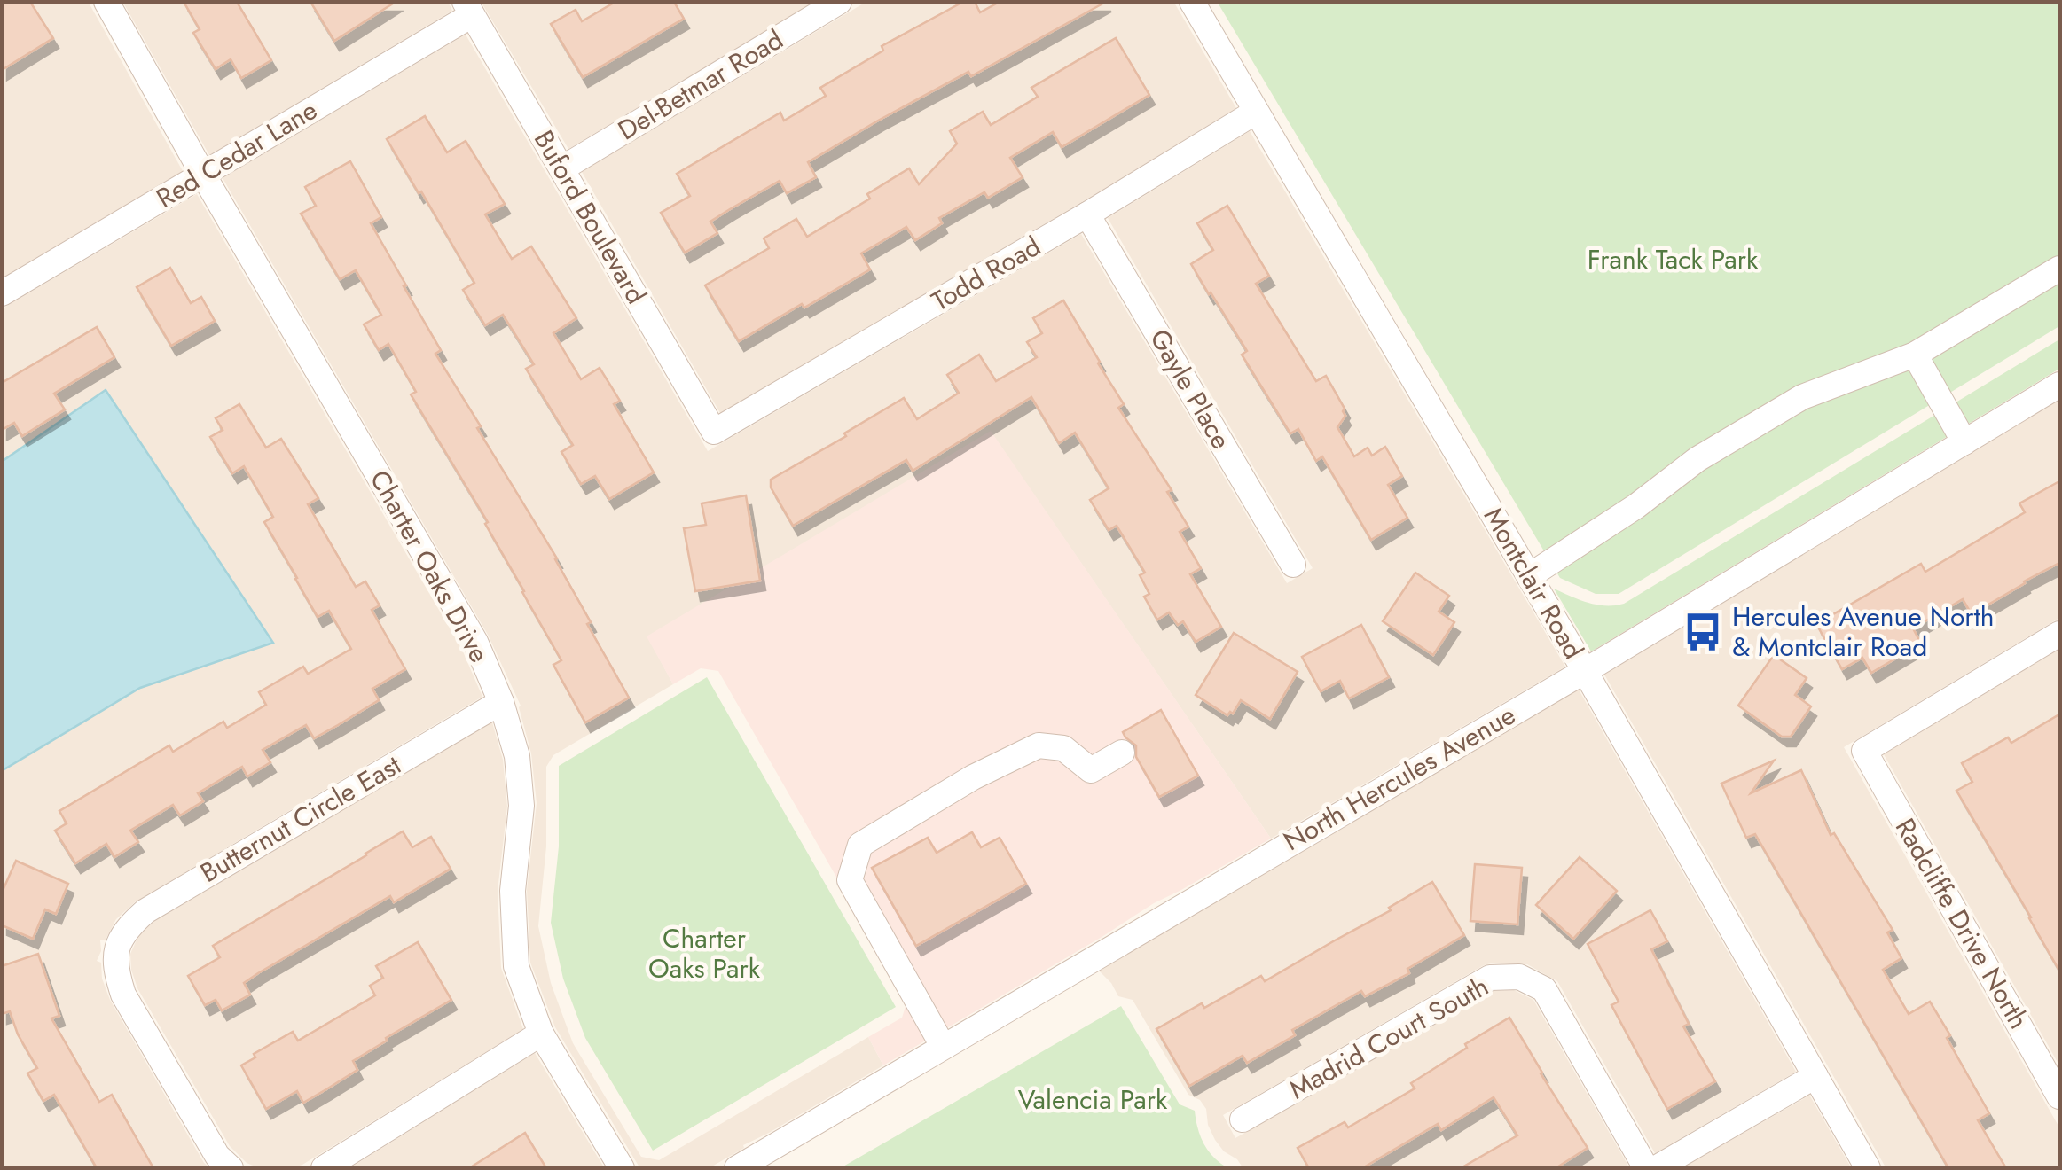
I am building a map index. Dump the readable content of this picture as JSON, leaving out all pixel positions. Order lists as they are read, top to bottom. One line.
{"streets":{"street":["Del-Betmar Road","Red Cedar Lane","Buford Boulevard","Todd Road","Gayle Place","Charter Oaks Drive","Montclair Road","North Hercules Avenue","Butternut Circle East","Radcliffe Drive North","Madrid Court South"]},"crossings":[["Del-Betmar Road","Buford Boulevard"],["Red Cedar Lane","Buford Boulevard"],["Red Cedar Lane","Charter Oaks Drive"],["Buford Boulevard","Todd Road"],["Todd Road","Gayle Place"],["Todd Road","Montclair Road"],["Charter Oaks Drive","Butternut Circle East"],["Montclair Road","North Hercules Avenue"]],"parks":["Frank Tack Park","Charter Oaks Park","Valencia Park"],"places":{"bus stop":["Hercules Avenue North & Montclair Road"]}}
